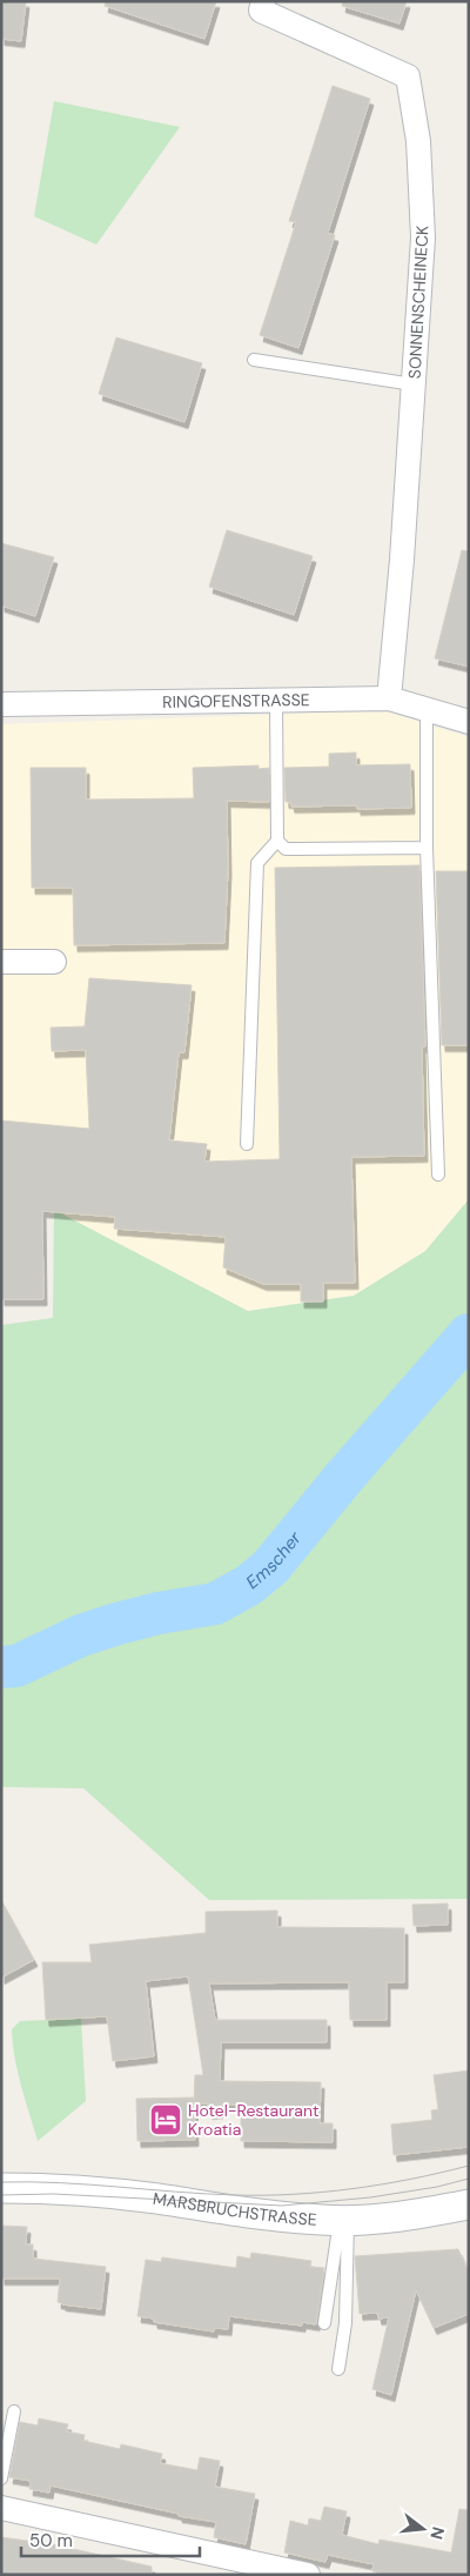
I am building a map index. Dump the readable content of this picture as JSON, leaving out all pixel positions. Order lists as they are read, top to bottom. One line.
{"streets":{"street":["SONNENSCHEINECK","RINGOFENSTRASSE","MARSBRUCHSTRASSE"]},"crossings":[["SONNENSCHEINECK","RINGOFENSTRASSE"]],"water":["Emscher"],"places":{"hotel":["Hotel-Restaurant Kroatia"]},"scale_bar":"50 m","north":"right"}
